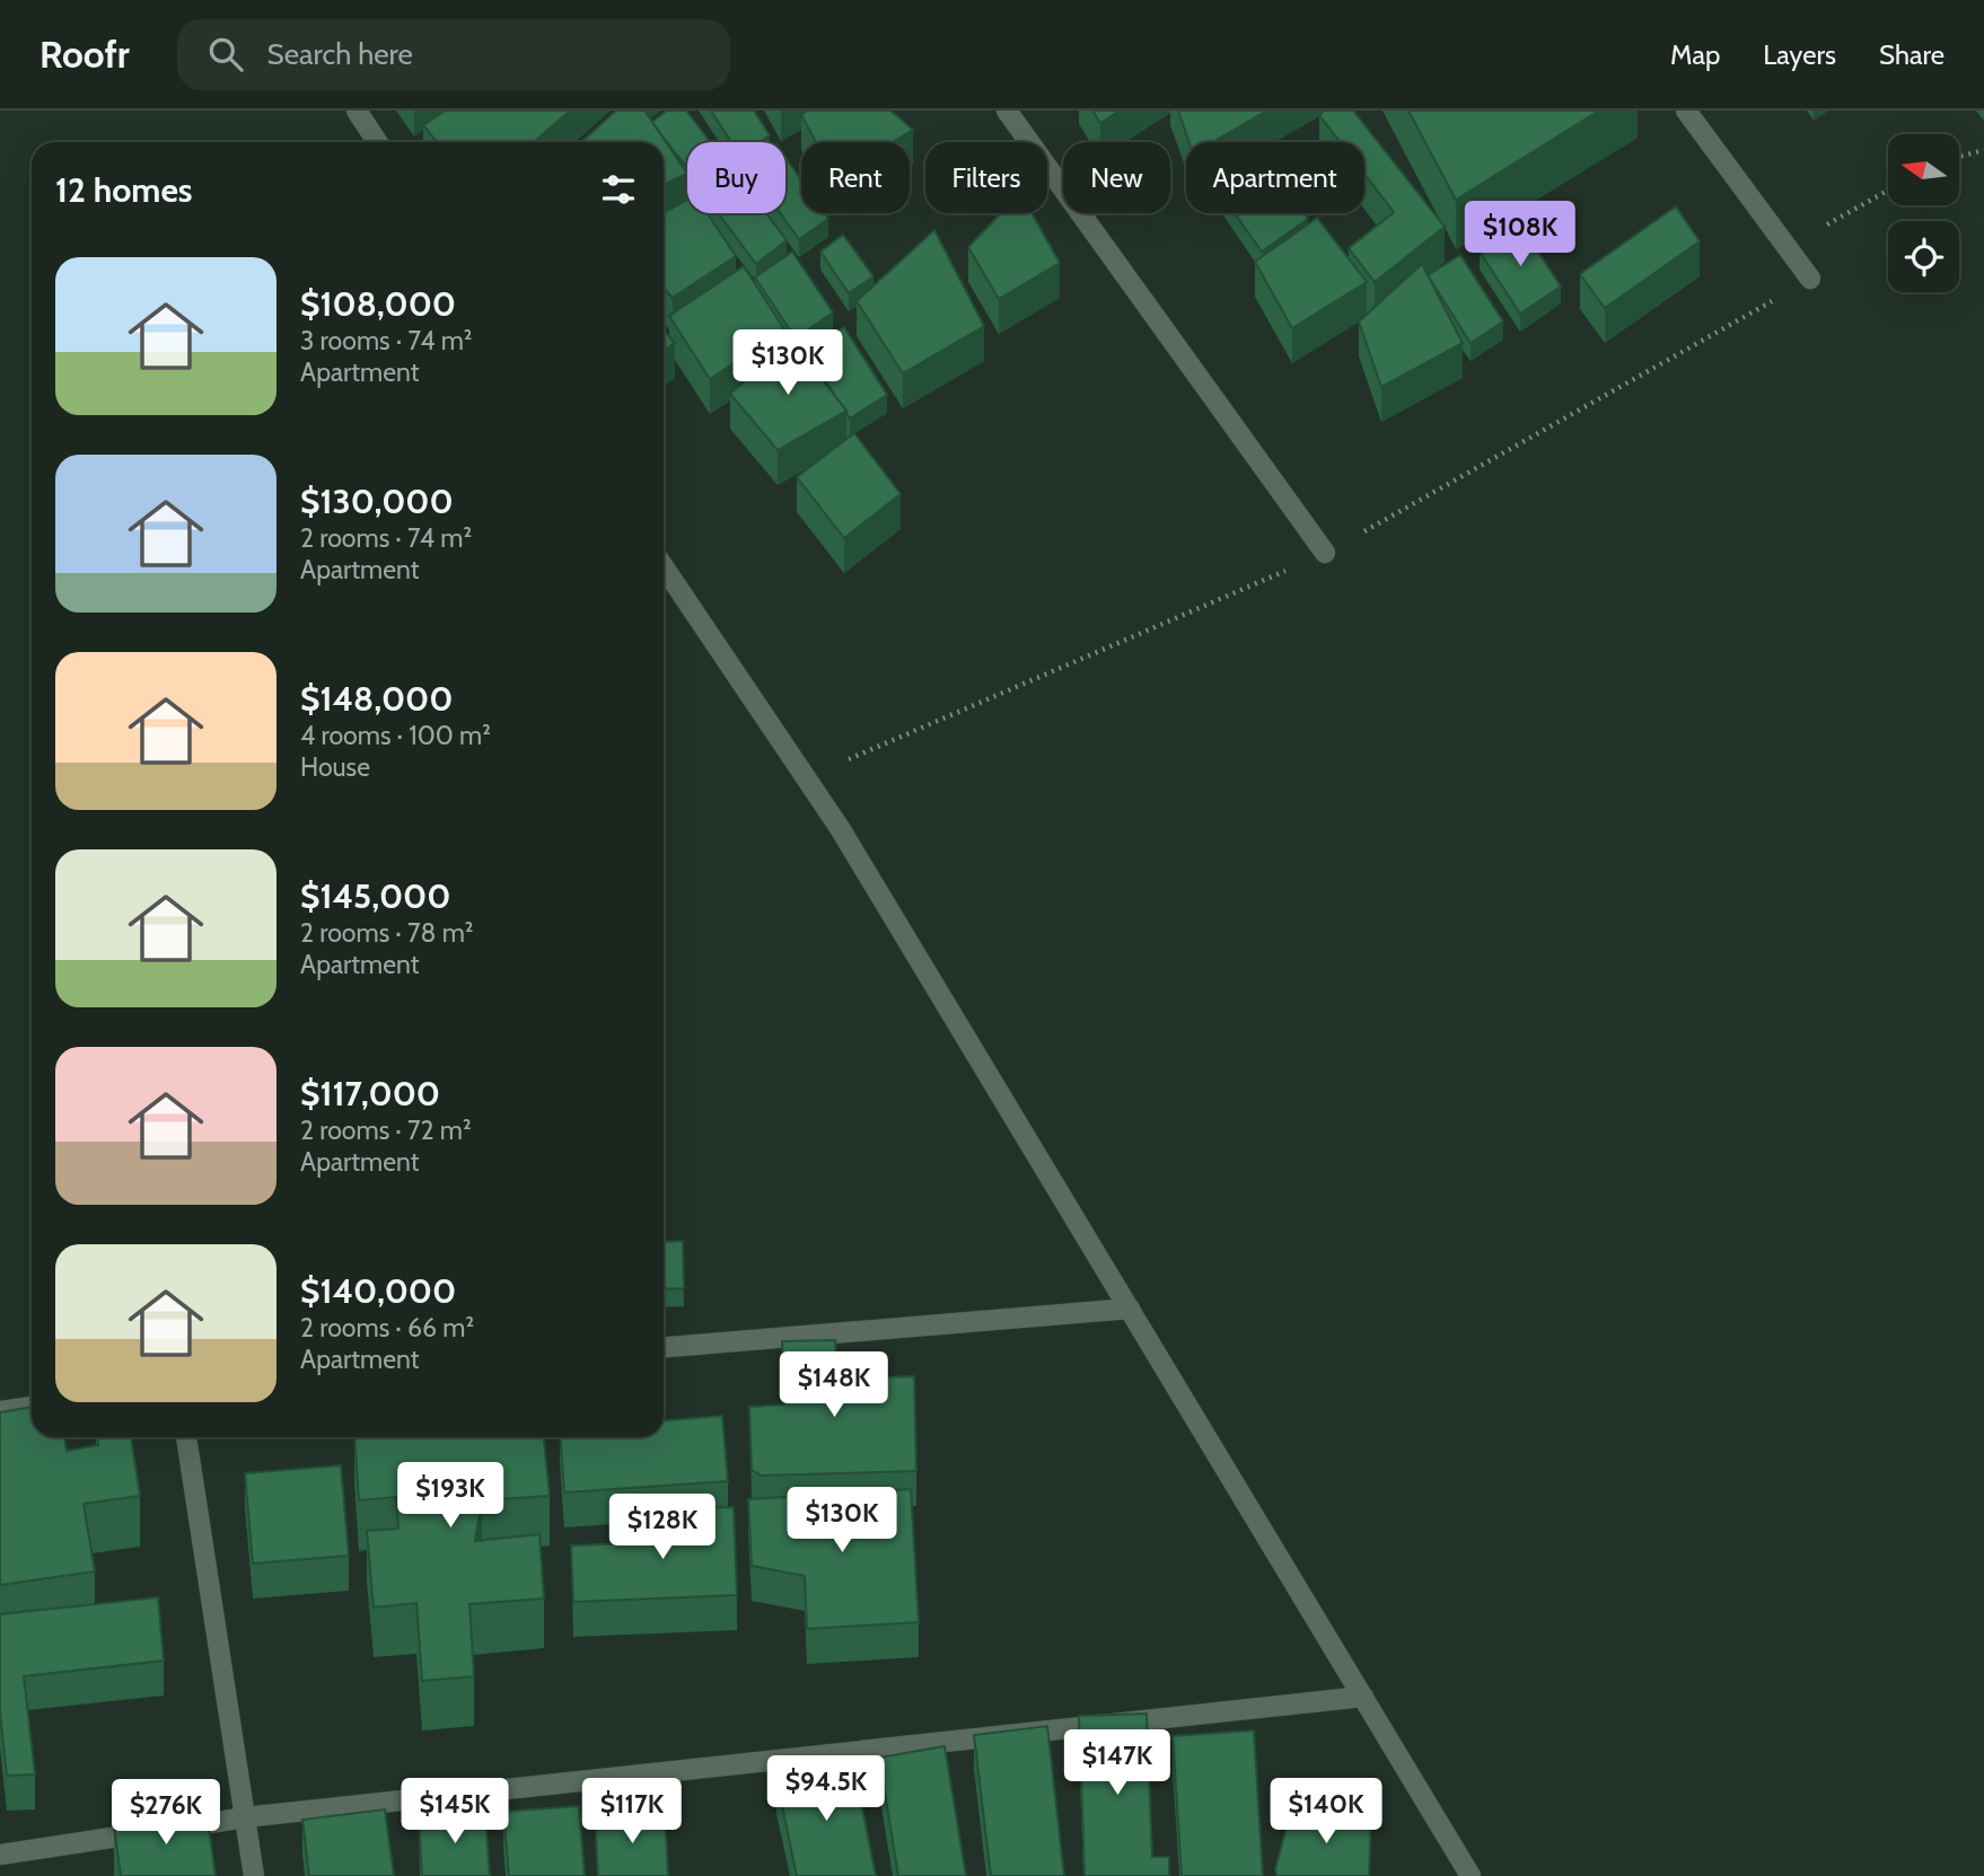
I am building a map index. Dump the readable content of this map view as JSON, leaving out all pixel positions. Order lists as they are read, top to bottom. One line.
{"north":"left","page":{"header":"Roofr","search":"Search here","nav":["Map","Layers","Share"],"chip":["Buy","Rent","Filters","New","Apartment"],"heading":"12 homes","price":["$108K","$130K","$148K","$193K","$130K","$128K","$147K","$94.5K","$145K","$117K","$140K","$276K"],"list":[{"name":"$108,000","note":"3 rooms · 74 m² · Apartment"},{"name":"$130,000","note":"2 rooms · 74 m² · Apartment"},{"name":"$148,000","note":"4 rooms · 100 m² · House"},{"name":"$145,000","note":"2 rooms · 78 m² · Apartment"},{"name":"$117,000","note":"2 rooms · 72 m² · Apartment"},{"name":"$140,000","note":"2 rooms · 66 m² · Apartment"}]}}
